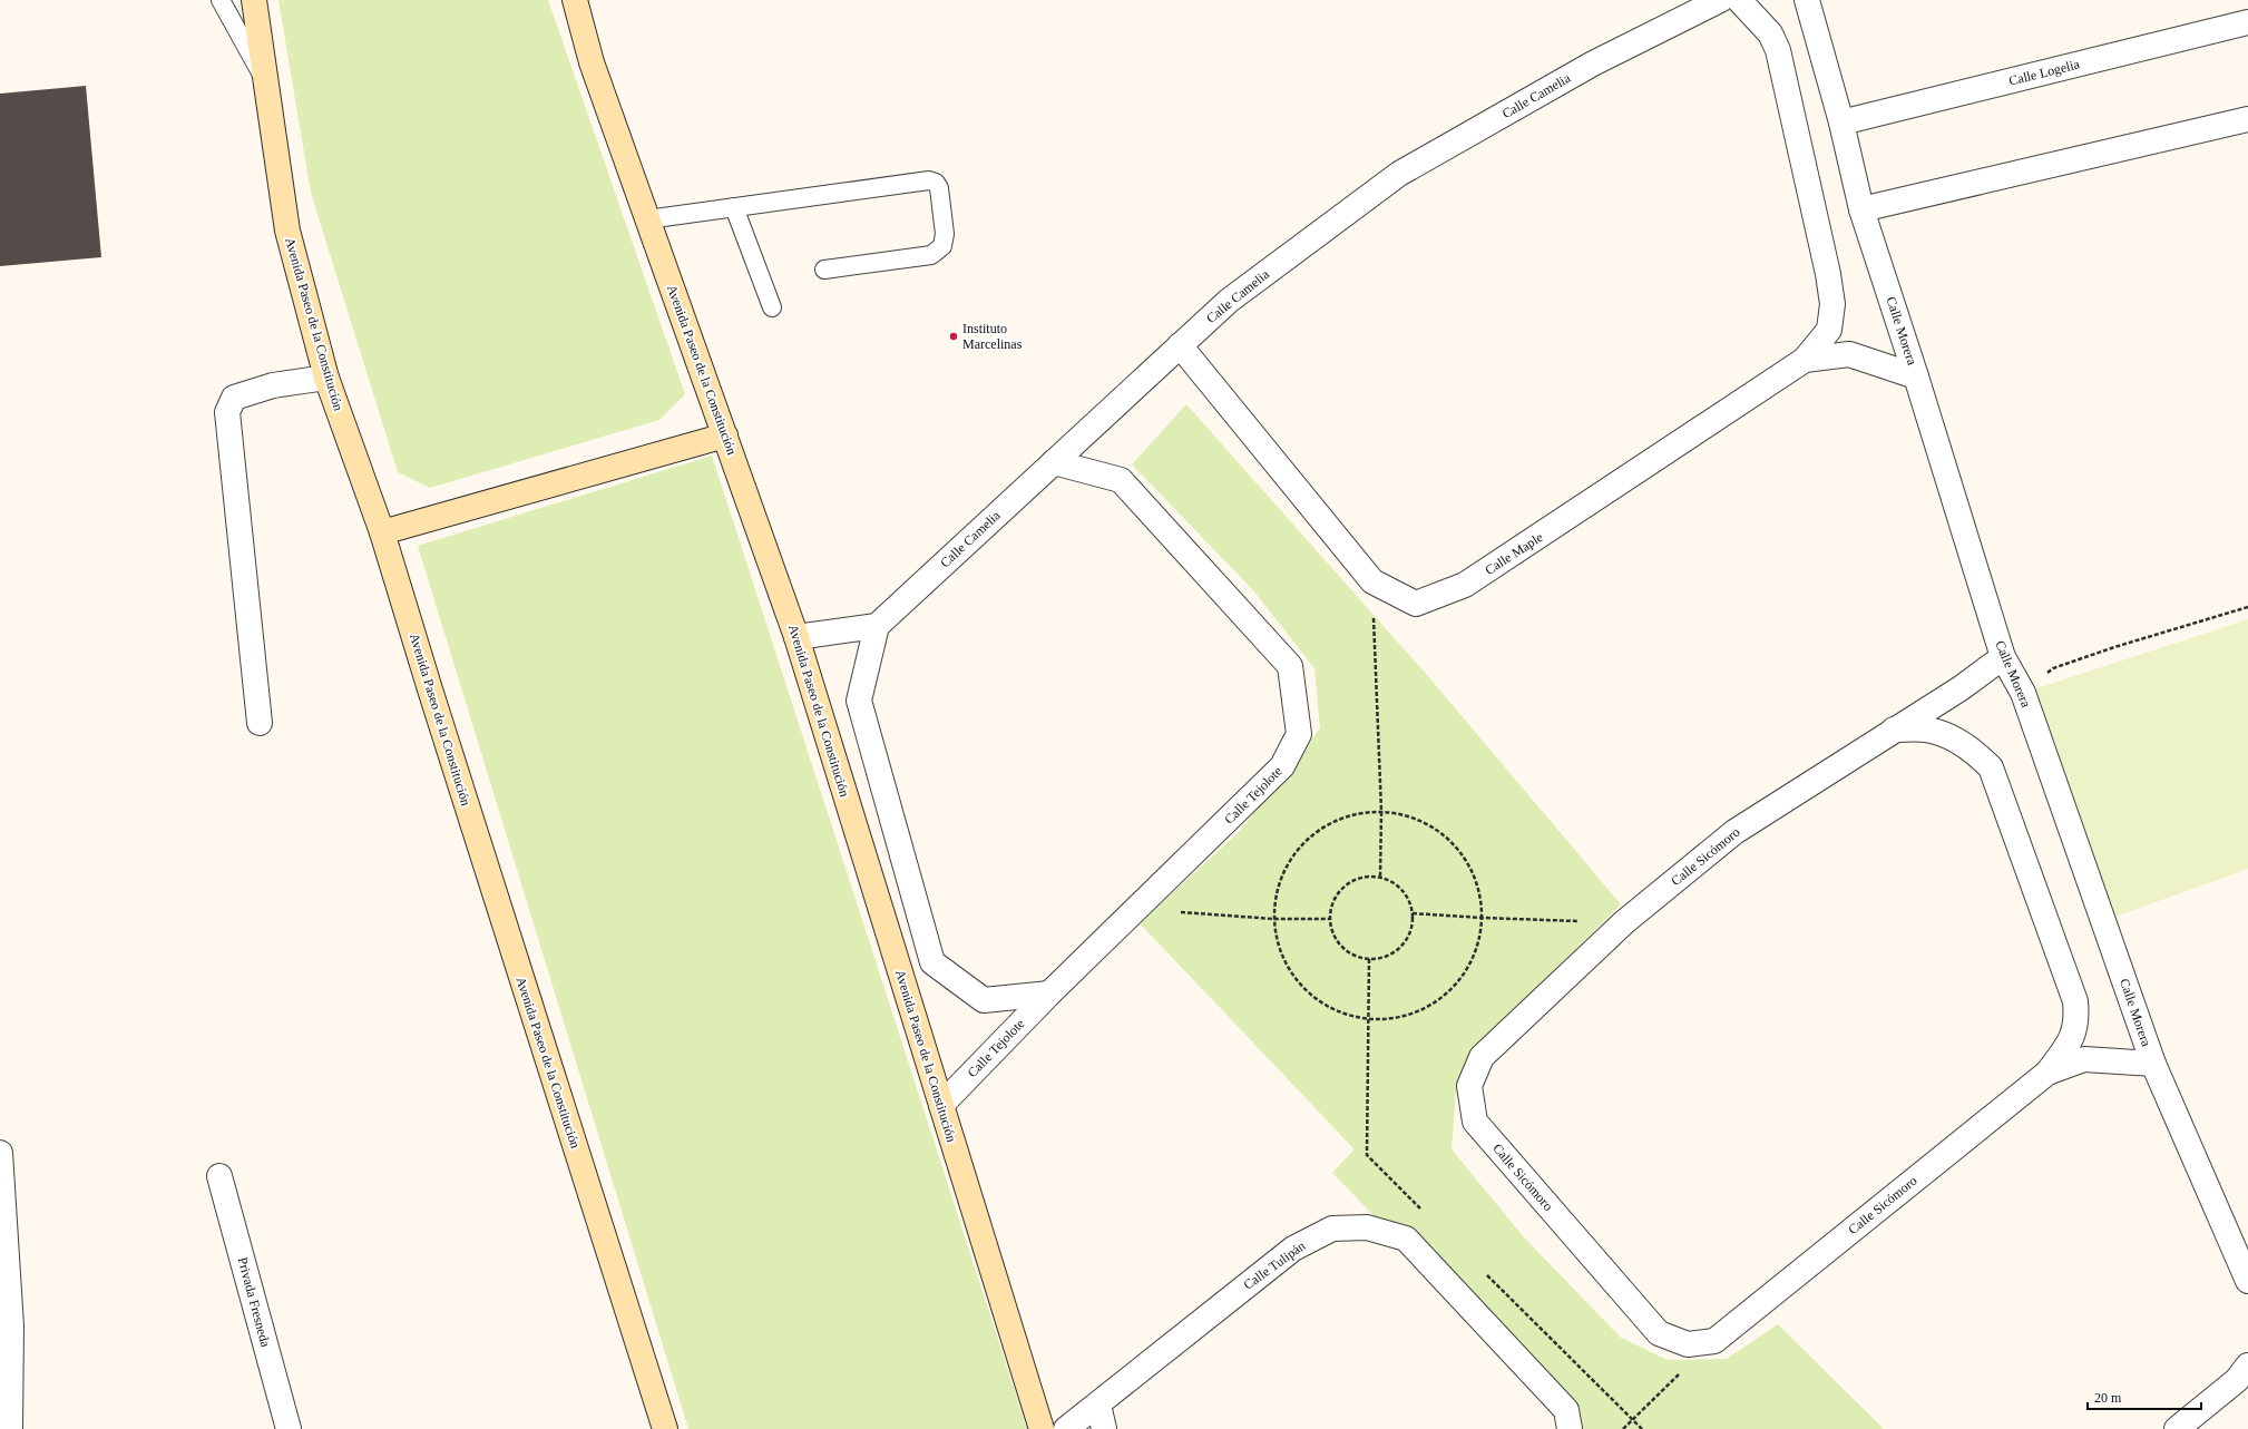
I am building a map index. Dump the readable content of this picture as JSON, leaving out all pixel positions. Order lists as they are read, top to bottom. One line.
{"streets":{"street":["Calle Logelia","Calle Camelia","Avenida Paseo de la Constitución","Calle Morera","Calle Maple","Calle Tejolote","Calle Sicómoro","Calle Tulipán","Privada Fresneda"]},"crossings":[["Calle Logelia","Calle Morera"],["Calle Camelia","Calle Maple"],["Calle Camelia","Calle Tejolote"],["Avenida Paseo de la Constitución","Calle Tejolote"],["Calle Morera","Calle Maple"],["Calle Morera","Calle Sicómoro"]],"places":["Instituto Marcelinas"],"scale_bar":"20 m"}
